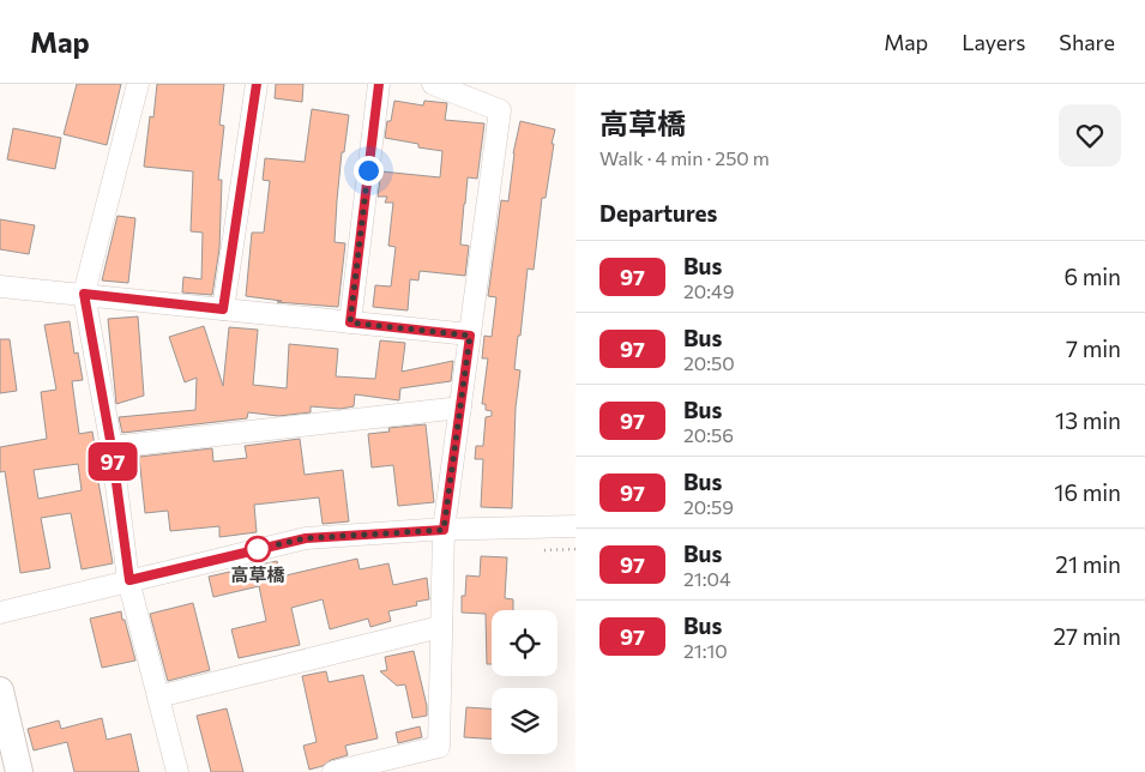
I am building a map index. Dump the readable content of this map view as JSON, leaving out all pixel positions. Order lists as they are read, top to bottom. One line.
{"places":["高草橋"],"lines":["bus line 97"],"page":{"header":"Map","nav":["Map","Layers","Share"],"on_map":"97","heading":[["高草橋","Walk · 4 min · 250 m"],"Departures"],"list":[{"mark":"97","name":"Bus","note":"20:49","value":"6 min"},{"mark":"97","name":"Bus","note":"20:50","value":"7 min"},{"mark":"97","name":"Bus","note":"20:56","value":"13 min"},{"mark":"97","name":"Bus","note":"20:59","value":"16 min"},{"mark":"97","name":"Bus","note":"21:04","value":"21 min"},{"mark":"97","name":"Bus","note":"21:10","value":"27 min"}]}}
